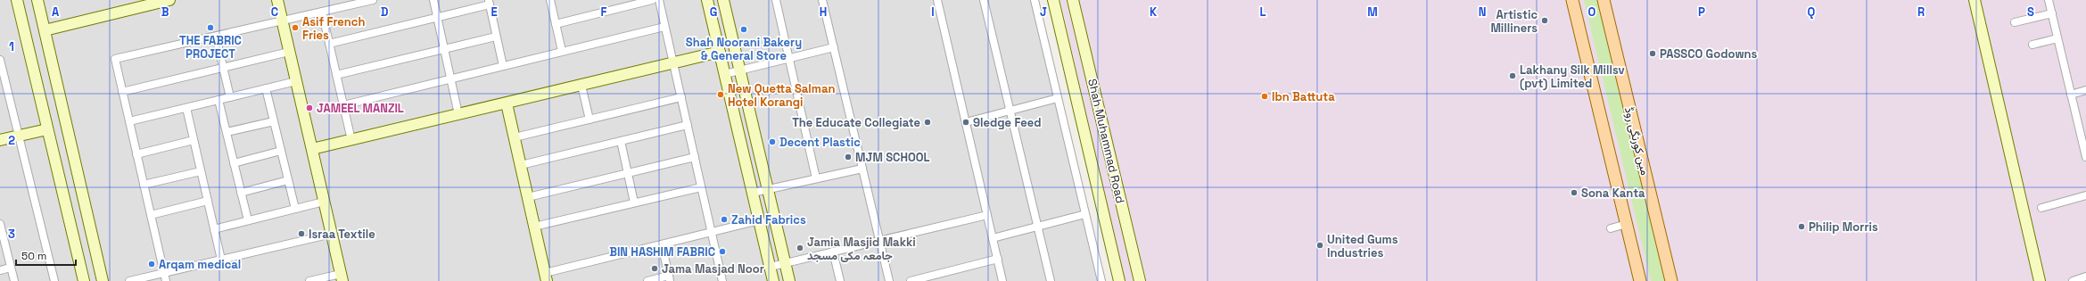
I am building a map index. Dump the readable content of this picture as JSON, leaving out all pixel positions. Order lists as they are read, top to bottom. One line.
{"streets":{"main road":["مین کورنگی روڈ"],"street":["Shah Muhammad Road"]},"places":["Artistic Milliners","THE FABRIC PROJECT","Asif French Fries","Shah Noorani Bakery & General Store","PASSCO Godowns","Lakhany Silk Millsv (pvt) Limited","New Quetta Salman Hotel Korangi","Ibn Battuta","JAMEEL MANZIL","The Educate Collegiate","9ledge Feed","Decent Plastic","MJM SCHOOL","Sona Kanta","Zahid Fabrics","Philip Morris","Israa Textile","United Gums Industries","Jamia Masjid Makki جامعہ مکی مسجد","BIN HASHIM FABRIC","Arqam medical","Jama Masjad Noor"],"scale_bar":"50 m","grid":{"columns":["A","B","C","D","E","F","G","H","I","J","K","L","M","N","O","P","Q","R","S"],"rows":["1","2","3"]}}
